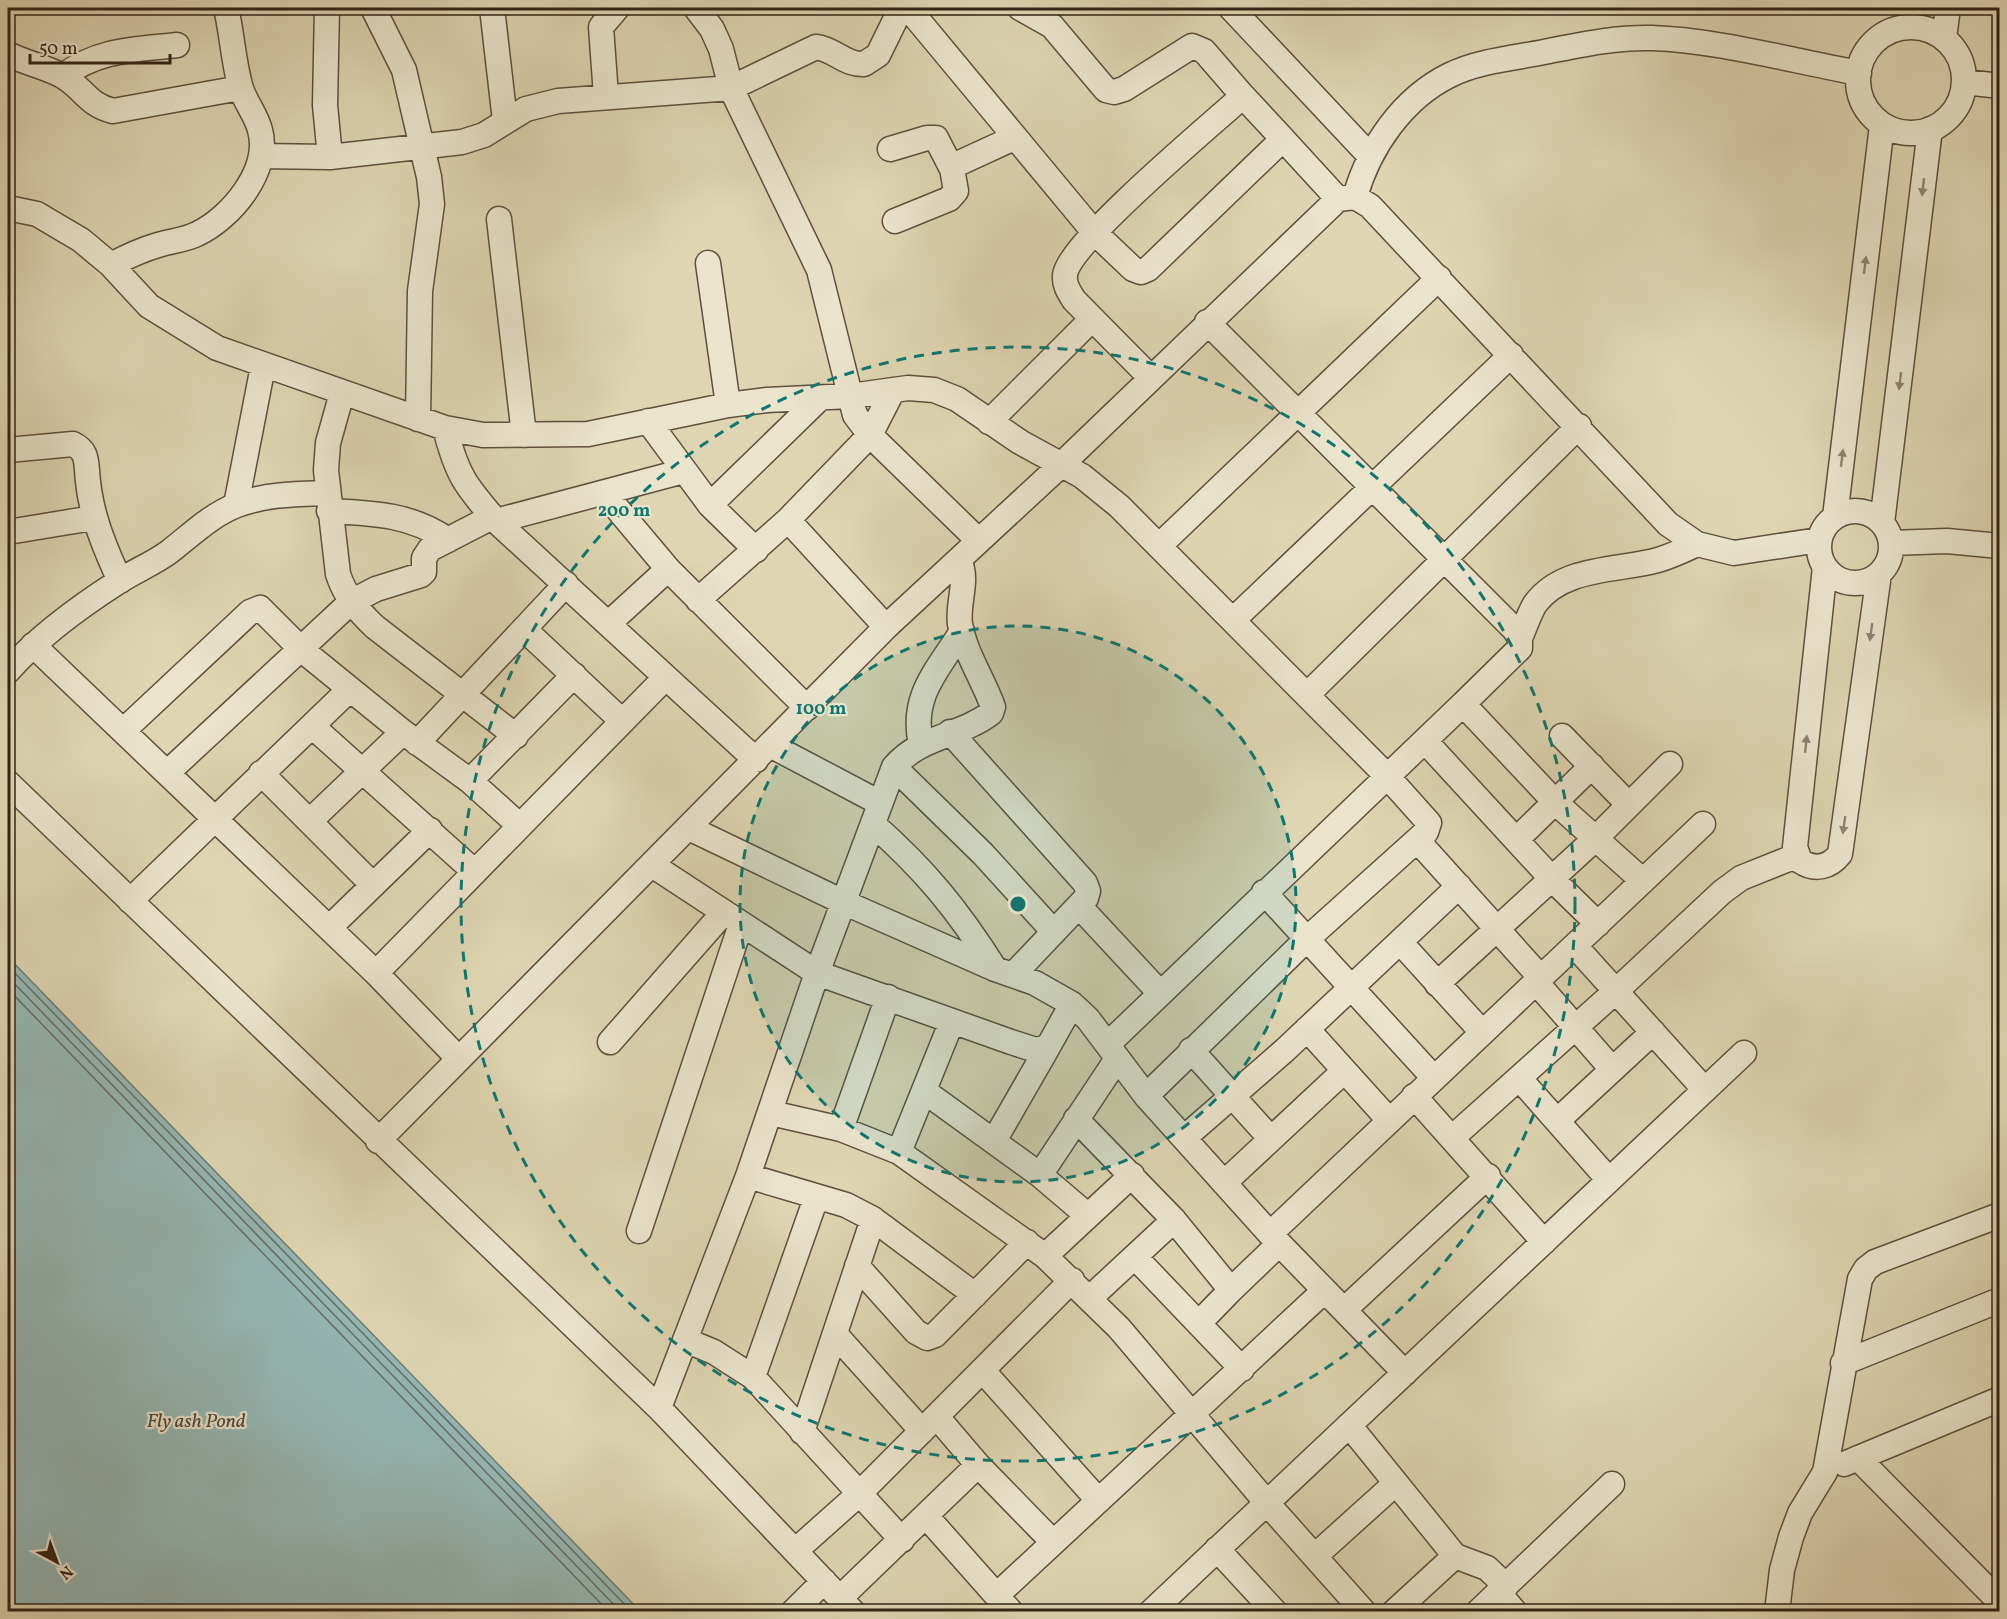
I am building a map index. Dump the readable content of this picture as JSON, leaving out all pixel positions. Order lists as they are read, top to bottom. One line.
{"water":["Fly ash Pond"],"scale_bar":"50 m","north":"bottom right","rings":["200 m","100 m"]}
